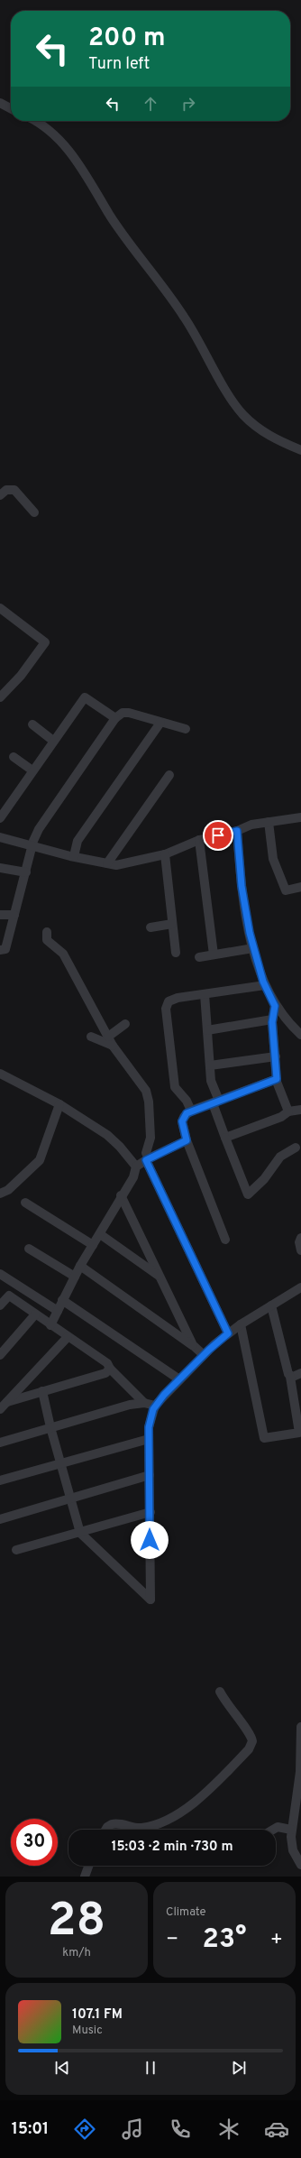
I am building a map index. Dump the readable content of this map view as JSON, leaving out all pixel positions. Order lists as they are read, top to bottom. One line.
{"page":{"turn":["200 m","Turn left"],"limit":"30","trip":"15:03 · 2 min · 730 m","tile":[["28","km/h"],"Climate"],"heat":["−","23°","+"],"song":["107.1 FM","Music"],"tabs":"15:01"}}
